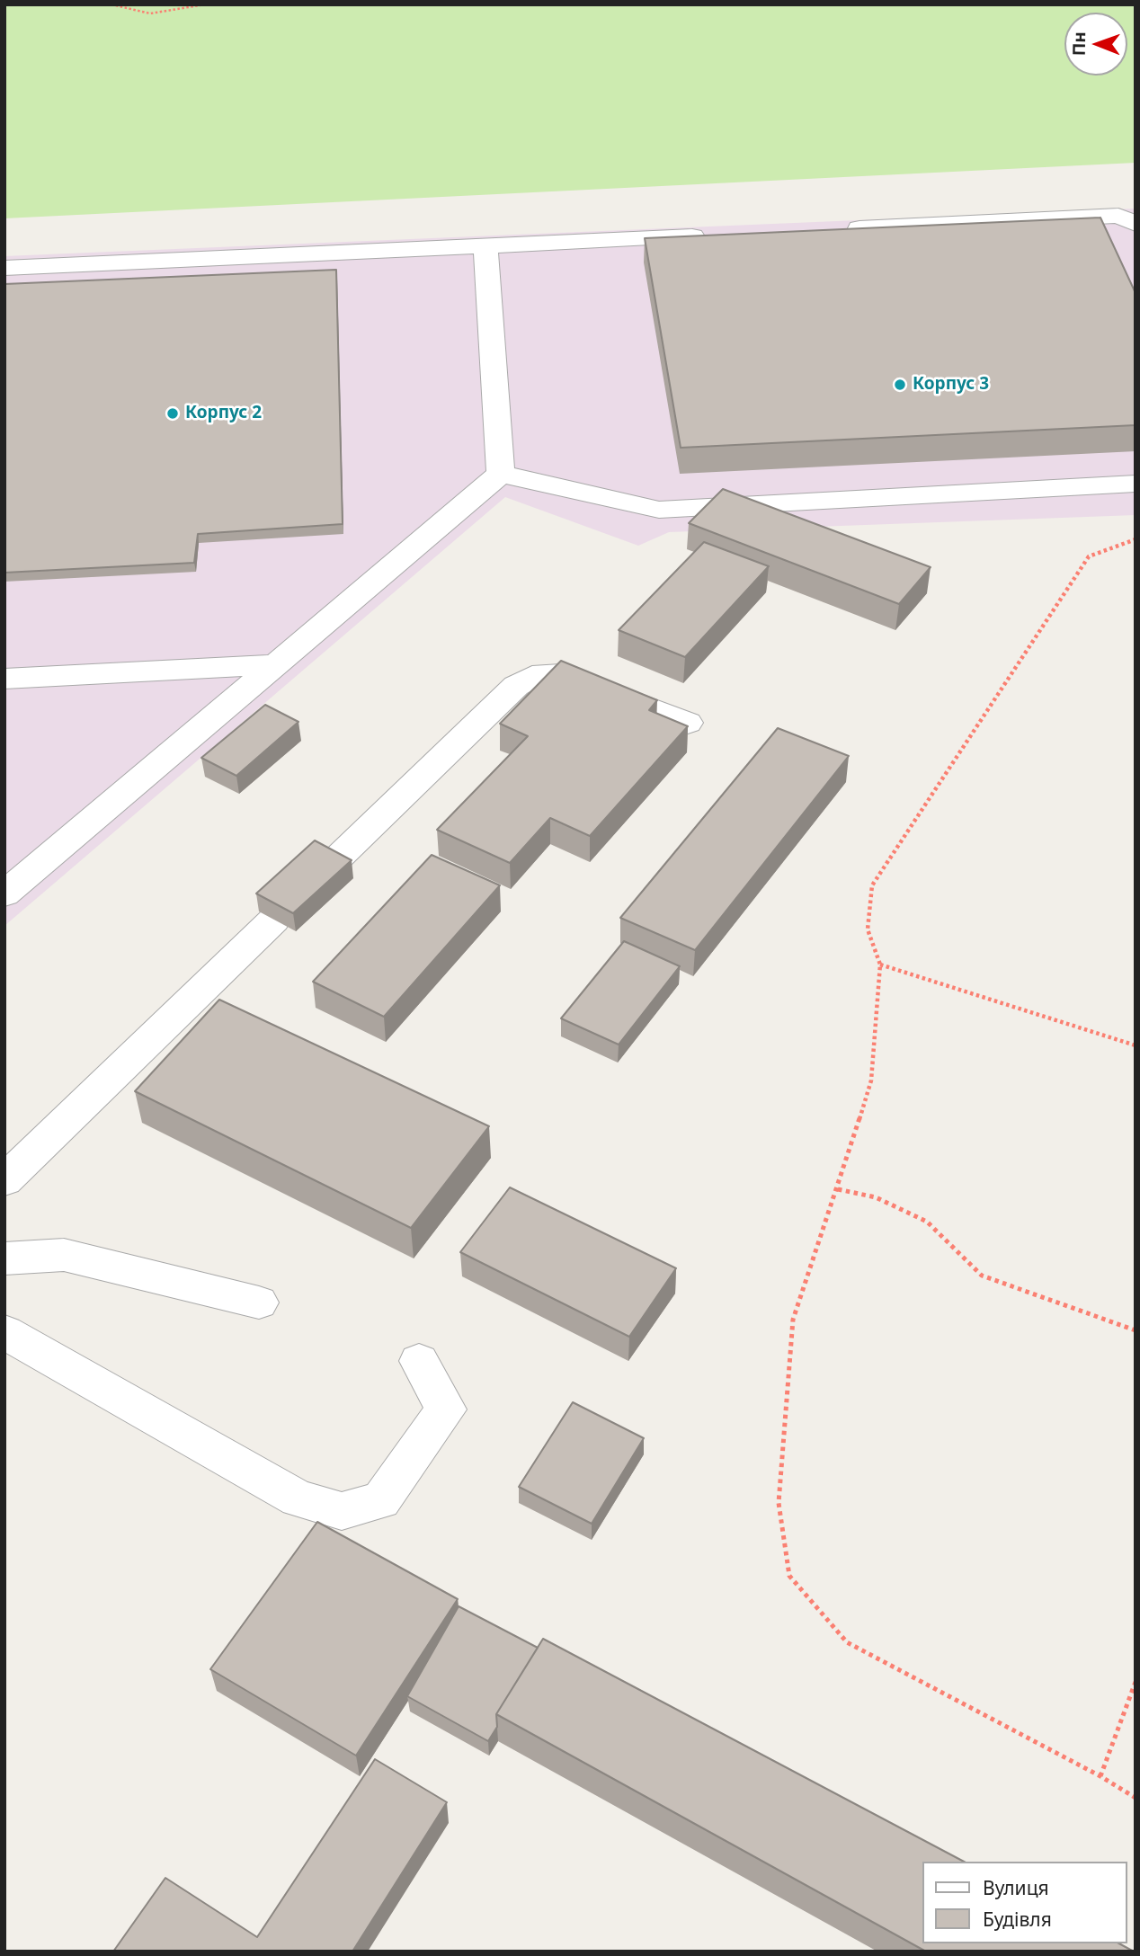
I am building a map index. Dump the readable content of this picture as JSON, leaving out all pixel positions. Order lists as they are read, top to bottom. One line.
{"places":["Корпус 3","Корпус 2"],"legend":["Вулиця","Будівля"],"north":"left"}
